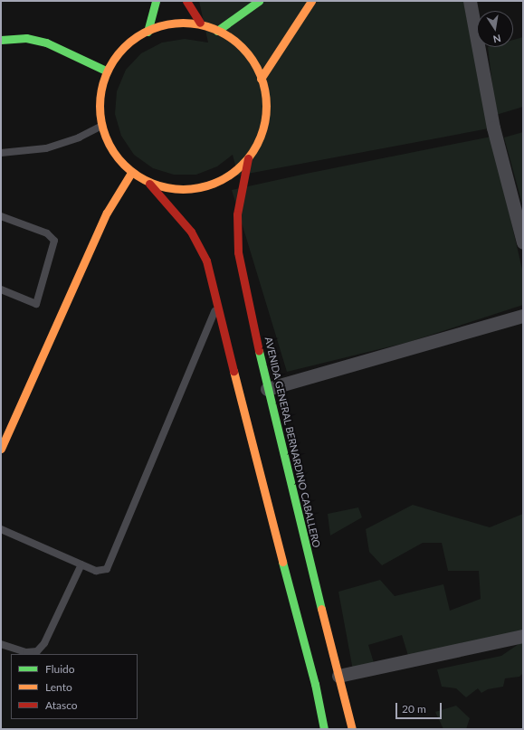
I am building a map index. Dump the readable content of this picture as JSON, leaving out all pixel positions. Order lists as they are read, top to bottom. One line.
{"streets":{"main road":["AVENIDA GENERAL BERNARDINO CABALLERO"]},"legend":["Fluido","Lento","Atasco"],"scale_bar":"20 m","north":"bottom"}
